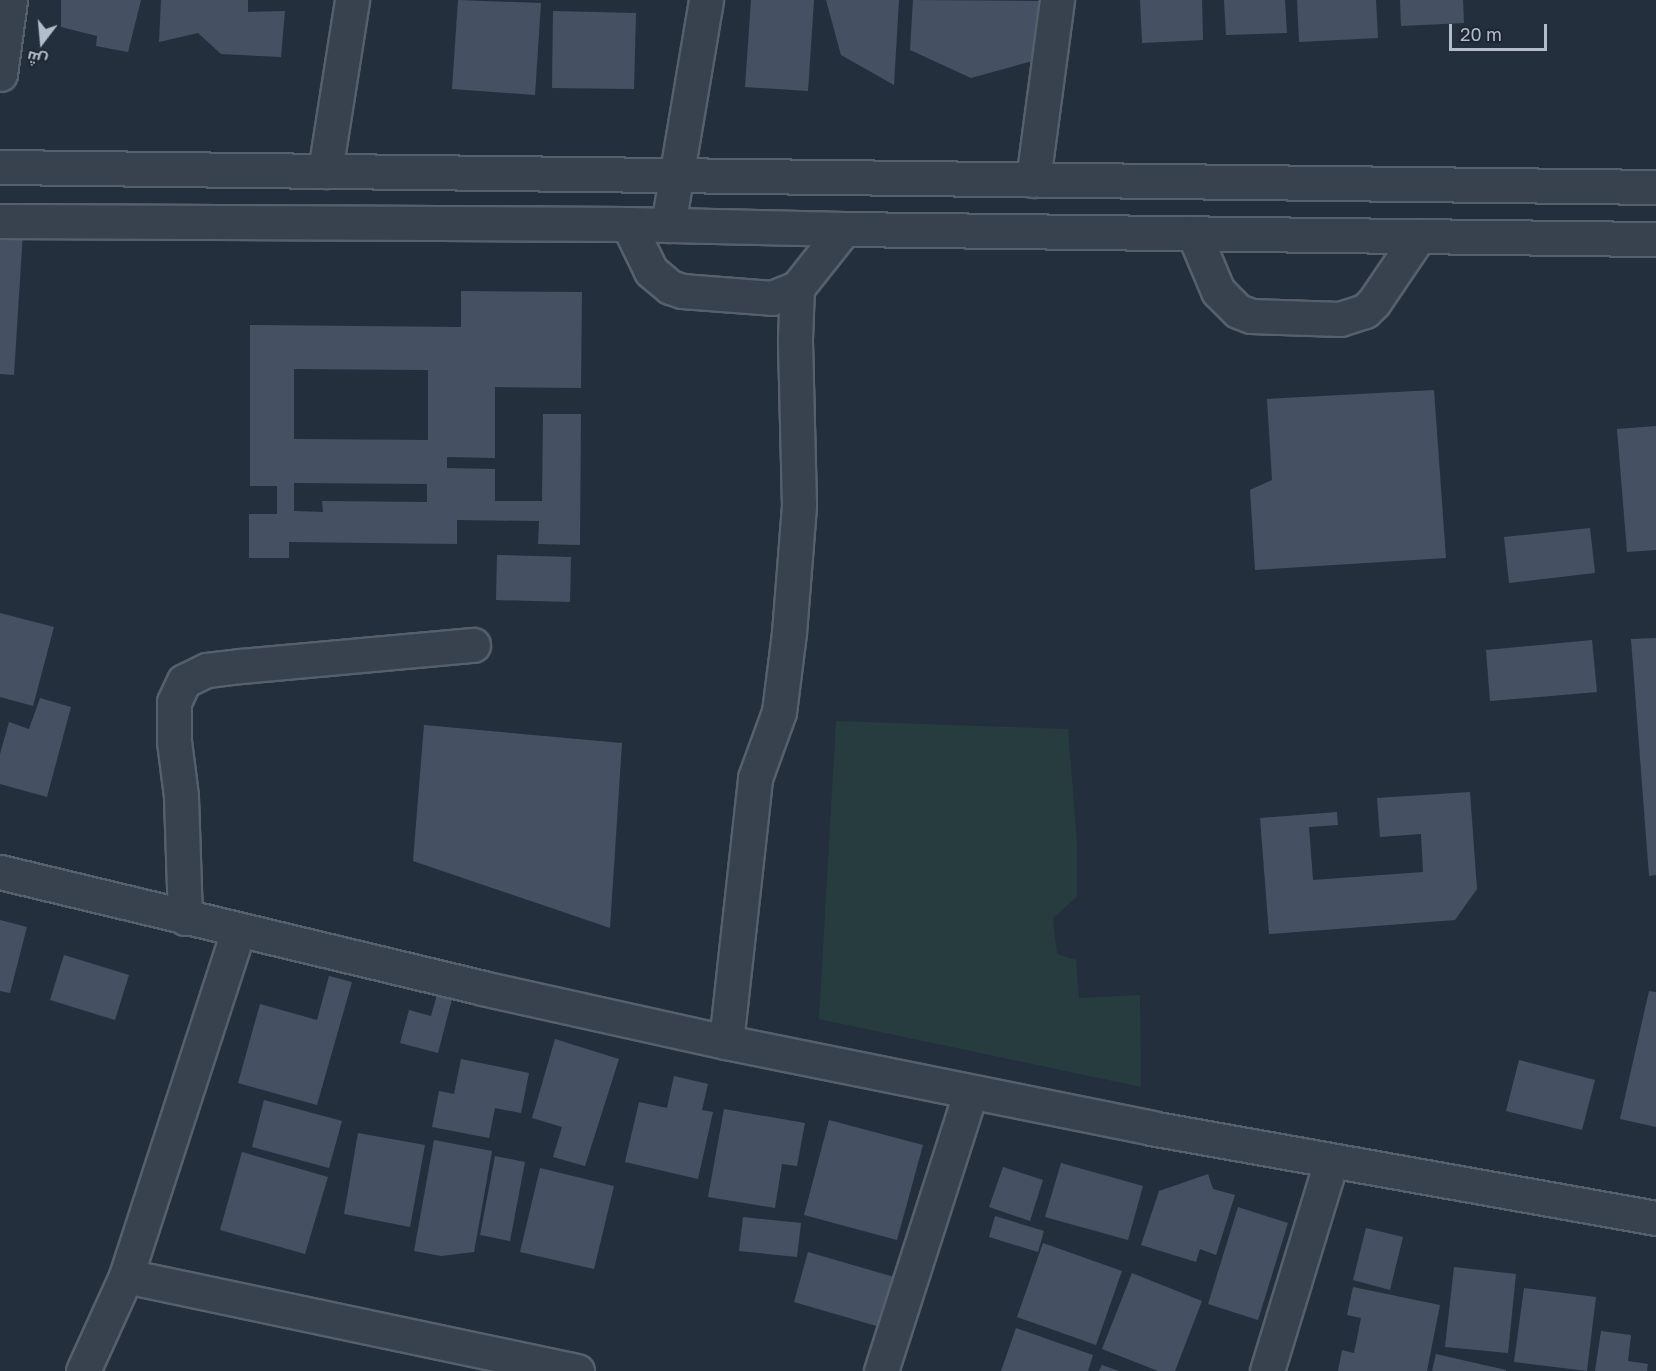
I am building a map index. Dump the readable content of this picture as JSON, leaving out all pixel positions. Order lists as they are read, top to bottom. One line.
{"scale_bar":"20 m","north":"bottom"}
